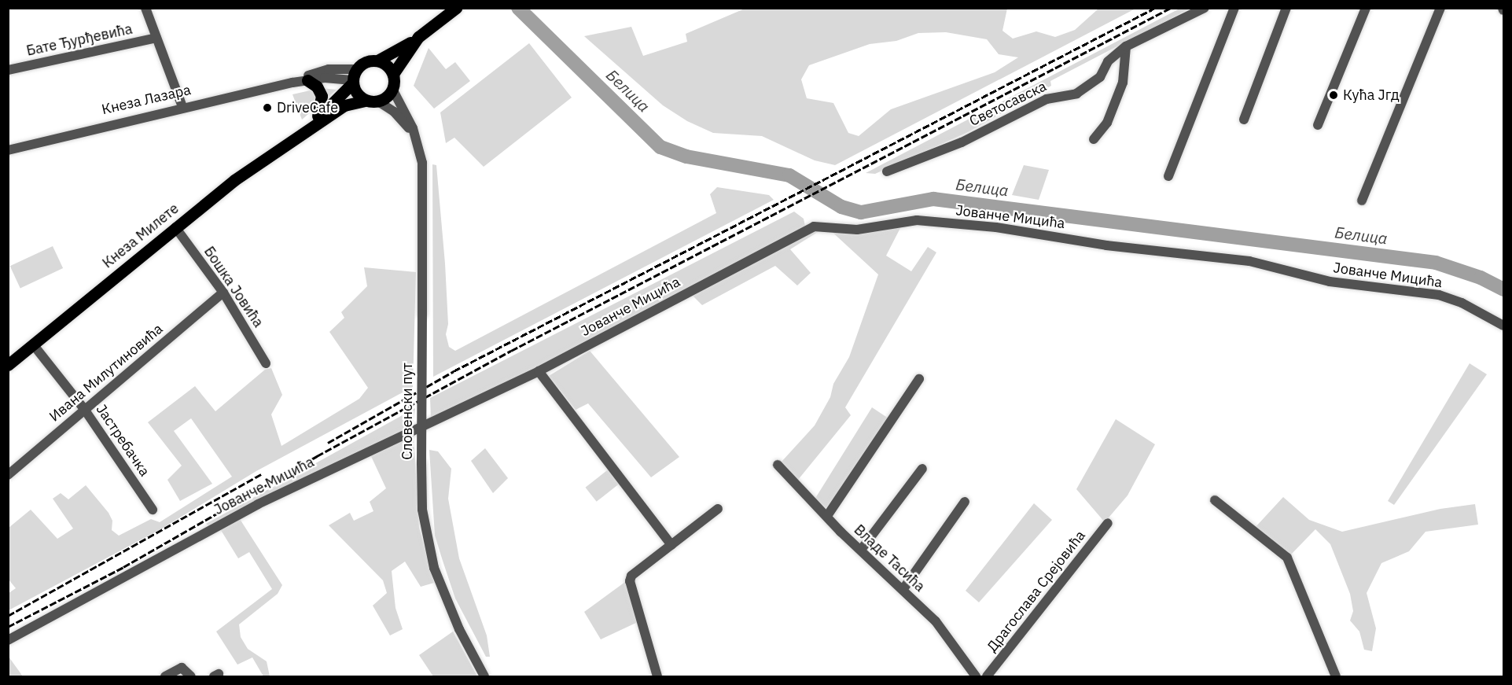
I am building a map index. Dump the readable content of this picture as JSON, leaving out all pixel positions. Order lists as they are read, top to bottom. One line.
{"streets":{"main road":["Кнеза Милете"],"street":["Бате Ђурђевића","Кнеза Лазара","Светосавска","Јованче Мицића","Бошка Јовића","Ивана Милутиновића","Словенски пут","Јастребачка","Владе Тасића","Драгослава Срејовића"]},"crossings":[["Кнеза Лазара","Кнеза Милете"],["Кнеза Лазара","Словенски пут"],["Кнеза Милете","Бошка Јовића"],["Кнеза Милете","Словенски пут"],["Кнеза Милете","Јастребачка"],["Бошка Јовића","Ивана Милутиновића"],["Ивана Милутиновића","Јастребачка"]],"water":["Белица"],"places":["Кућа Јгд","DriveCafe"]}
